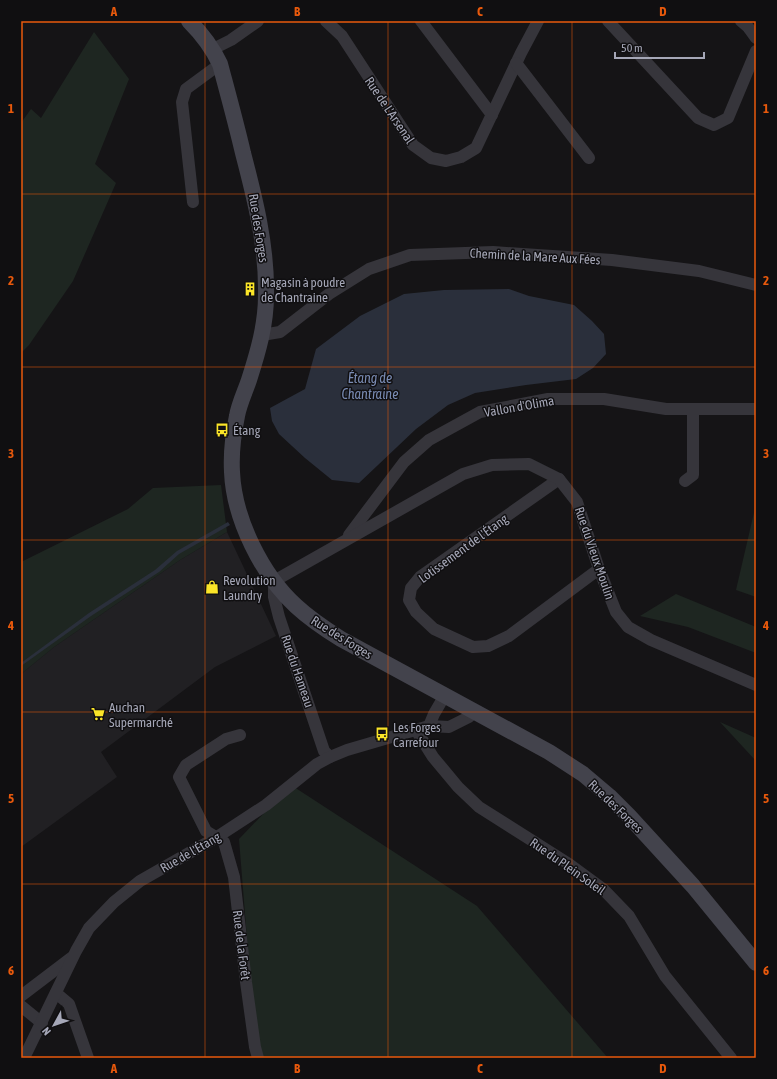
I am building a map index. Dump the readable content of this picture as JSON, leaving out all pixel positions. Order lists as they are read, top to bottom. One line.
{"streets":{"main road":["Rue des Forges"],"street":["Rue de L'Arsenal","Chemin de la Mare Aux Fées","Vallon d'Olima","Lotissement de l'Étang","Rue du Vieux Moulin","Rue du Hameau","Rue de l'Étang","Rue du Plein Soleil","Rue de la Forêt"]},"crossings":[["Rue des Forges","Chemin de la Mare Aux Fées"],["Rue des Forges","Vallon d'Olima"],["Rue des Forges","Rue du Hameau"],["Rue des Forges","Rue de l'Étang"],["Vallon d'Olima","Rue du Vieux Moulin"],["Vallon d'Olima","Rue du Hameau"],["Lotissement de l'Étang","Rue du Vieux Moulin"],["Rue du Hameau","Rue de l'Étang"],["Rue de l'Étang","Rue du Plein Soleil"],["Rue de l'Étang","Rue de la Forêt"]],"water":["Étang de Chantraine"],"places":{"building":["Magasin à poudre de Chantraine"],"bus stop":["Étang","Les Forges Carrefour"],"shop":["Revolution Laundry"],"supermarket":["Auchan Supermarché"]},"scale_bar":"50 m","north":"bottom left","grid":{"columns":["A","B","C","D"],"rows":["1","2","3","4","5","6"]}}
